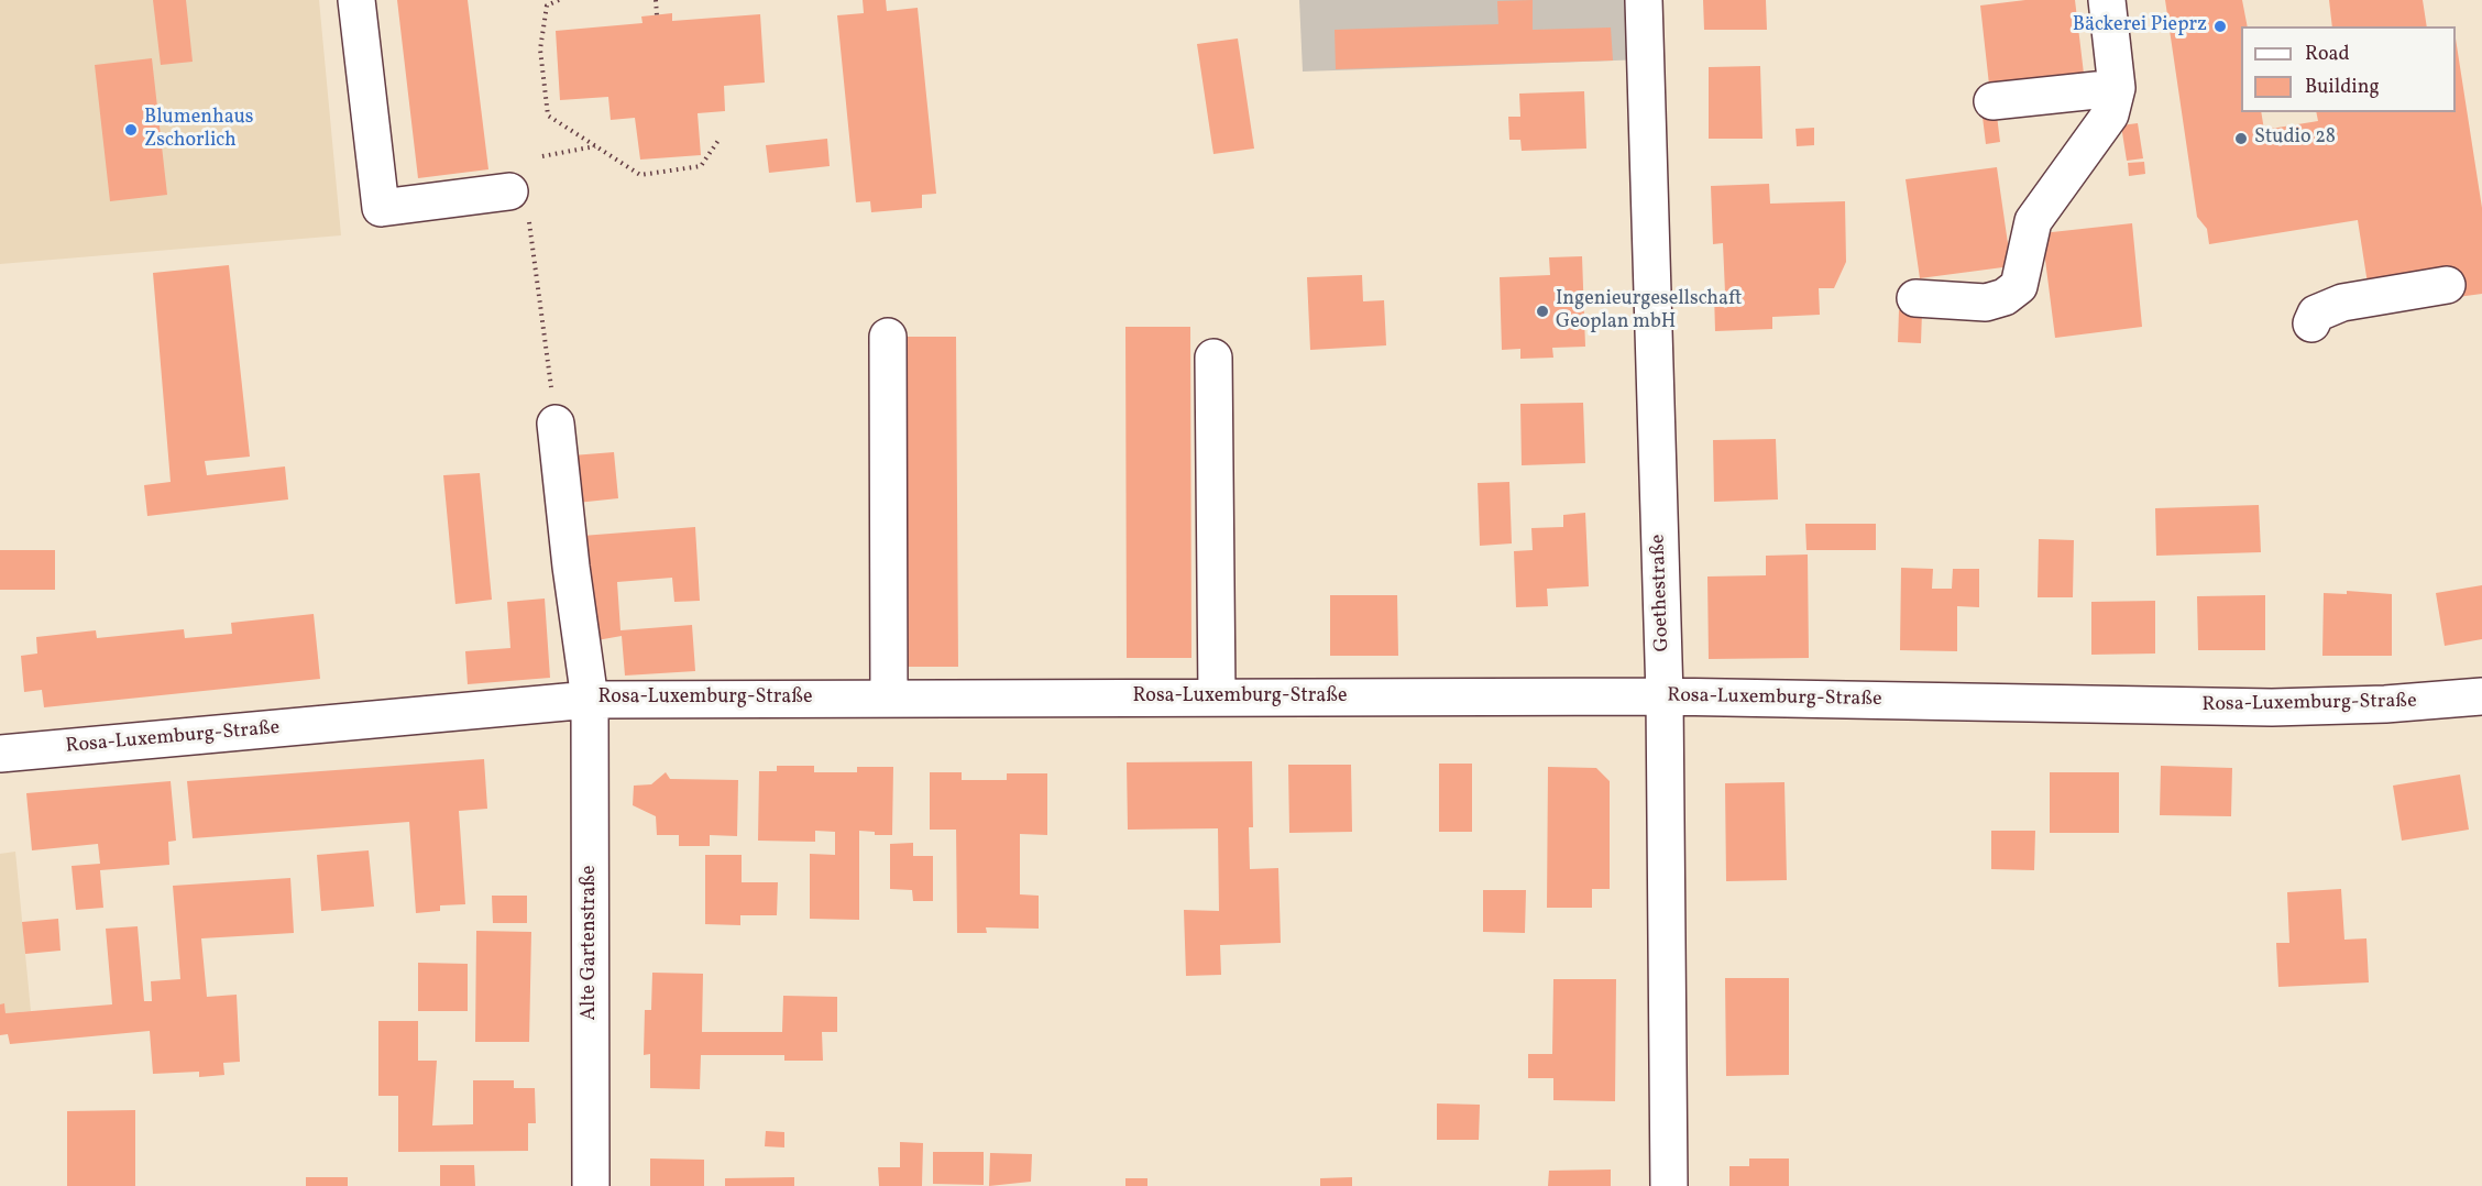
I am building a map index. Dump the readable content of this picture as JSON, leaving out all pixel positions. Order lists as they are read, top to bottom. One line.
{"streets":{"street":["Goethestraße","Rosa-Luxemburg-Straße","Alte Gartenstraße"]},"crossings":[["Goethestraße","Rosa-Luxemburg-Straße"],["Rosa-Luxemburg-Straße","Alte Gartenstraße"]],"places":["Bäckerei Pieprz","Blumenhaus Zschorlich","Studio 28","Ingenieurgesellschaft Geoplan mbH"],"legend":["Road","Building"]}
